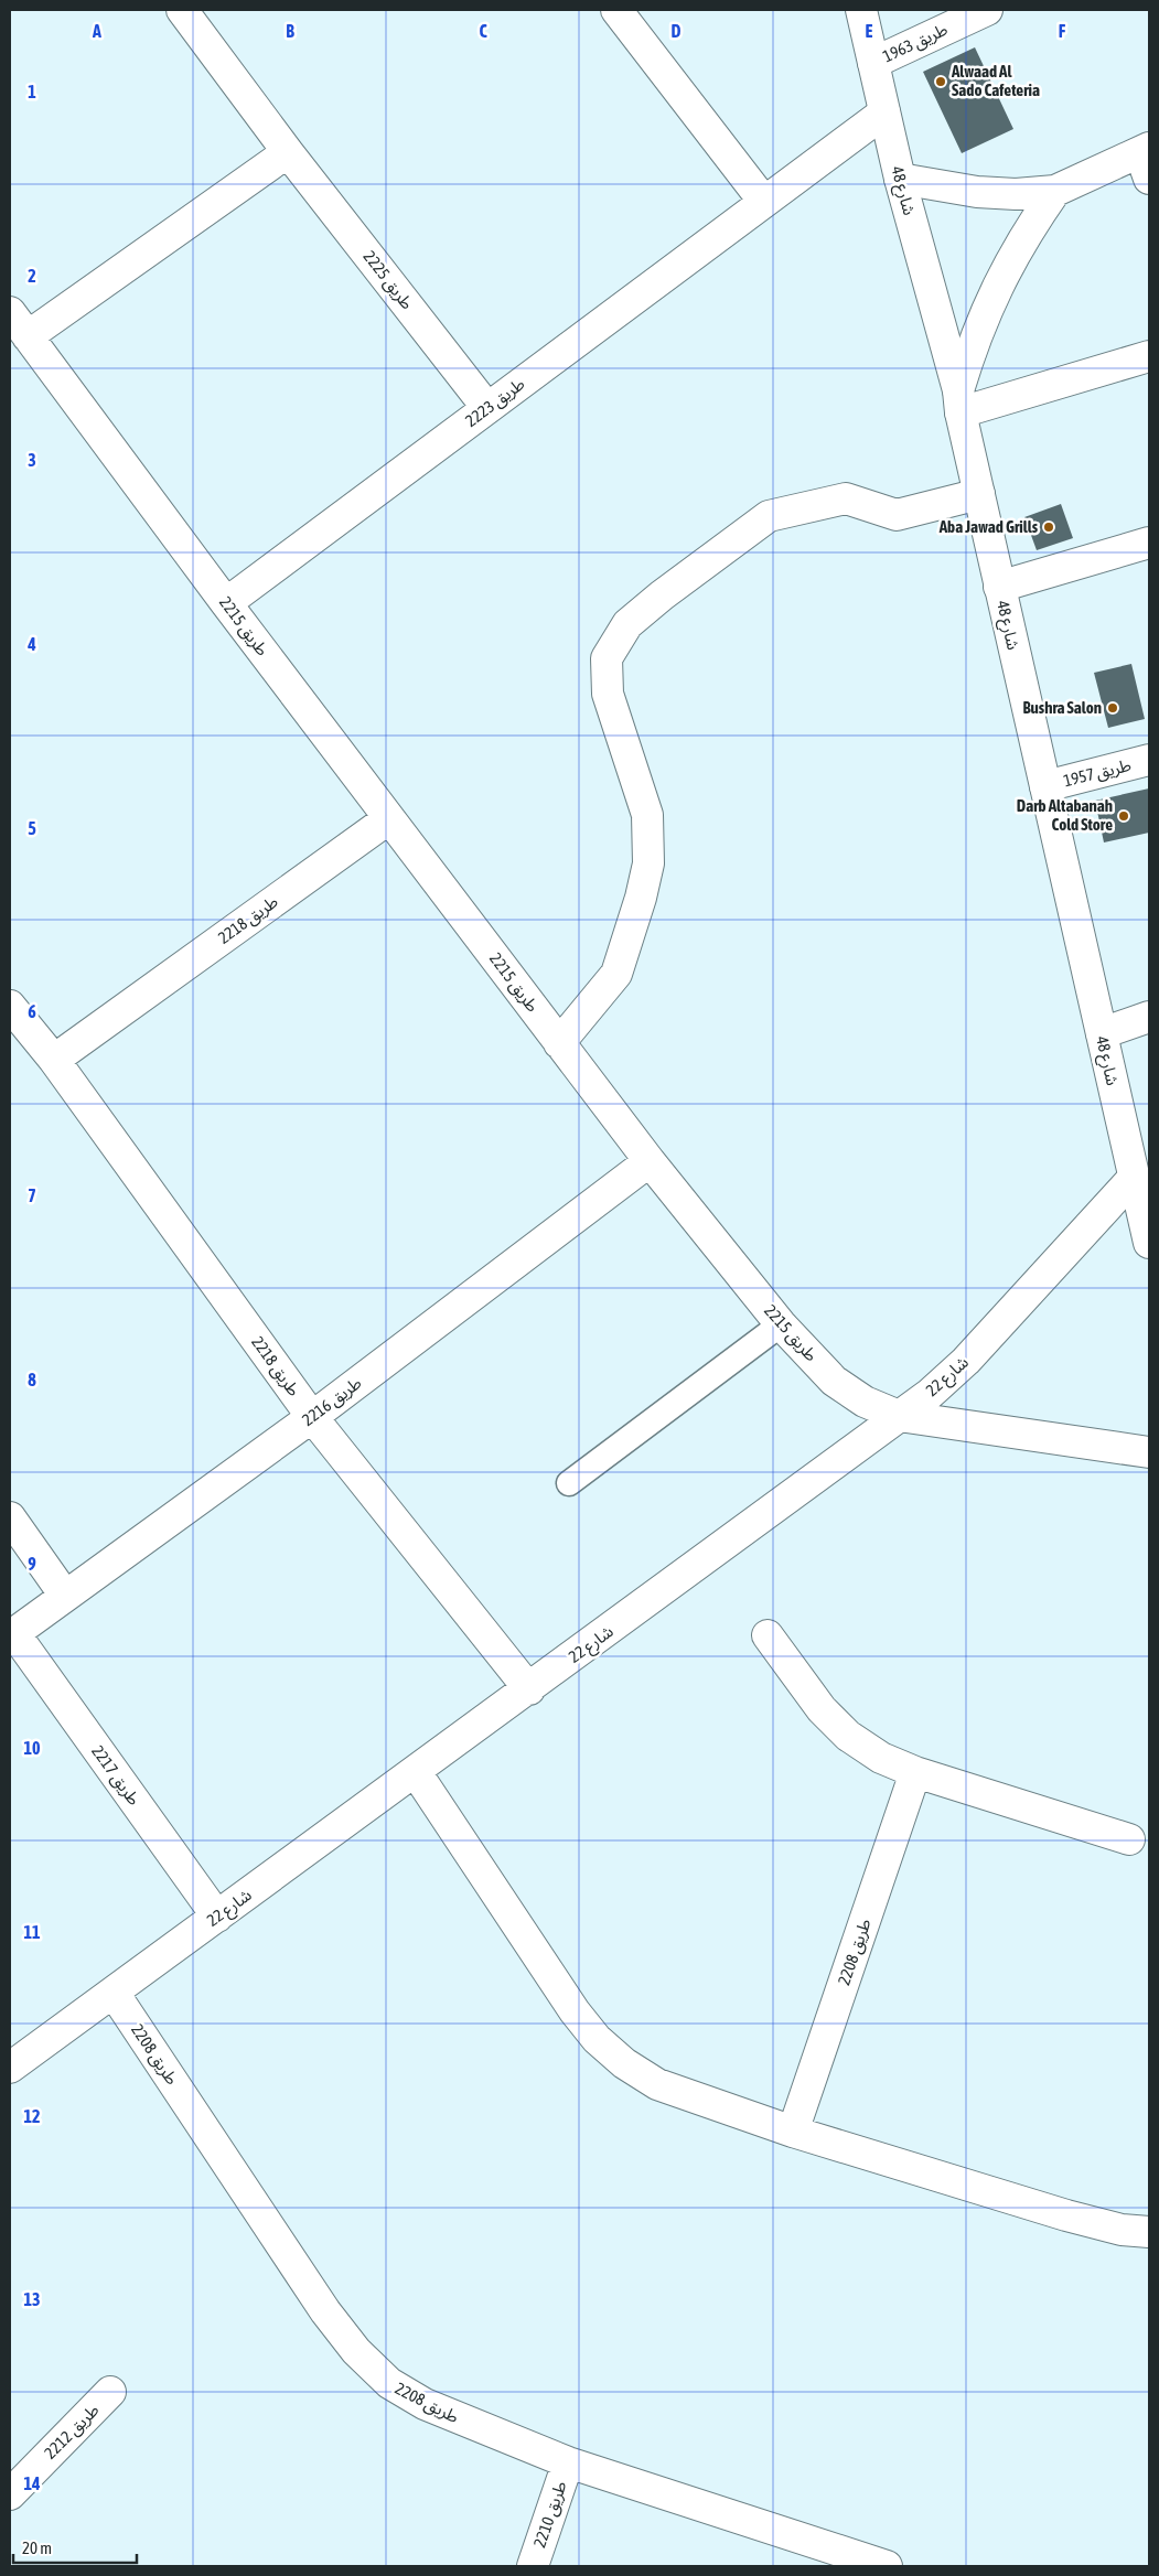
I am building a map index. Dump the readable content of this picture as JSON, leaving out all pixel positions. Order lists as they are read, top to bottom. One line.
{"streets":{"street":["طريق 1963","شارع 48","طريق 2225","طريق 2223","طريق 2215","طريق 1957","طريق 2218","شارع 22","طريق 2216","طريق 2217","طريق 2208","طريق 2212","طريق 2210"]},"crossings":[["طريق 1963","شارع 48"],["شارع 48","طريق 2223"],["شارع 48","طريق 1957"],["شارع 48","شارع 22"],["طريق 2225","طريق 2223"],["طريق 2223","طريق 2215"],["طريق 2215","طريق 2218"],["طريق 2215","شارع 22"],["طريق 2215","طريق 2216"],["طريق 2218","شارع 22"],["طريق 2218","طريق 2216"],["شارع 22","طريق 2217"],["شارع 22","طريق 2208"],["طريق 2216","طريق 2217"],["طريق 2208","طريق 2210"]],"places":["Alwaad Al Sado Cafeteria","Aba Jawad Grills","Bushra Salon","Darb Altabanah Cold Store"],"scale_bar":"20 m","grid":{"columns":["A","B","C","D","E","F"],"rows":["1","2","3","4","5","6","7","8","9","10","11","12","13","14"]}}
